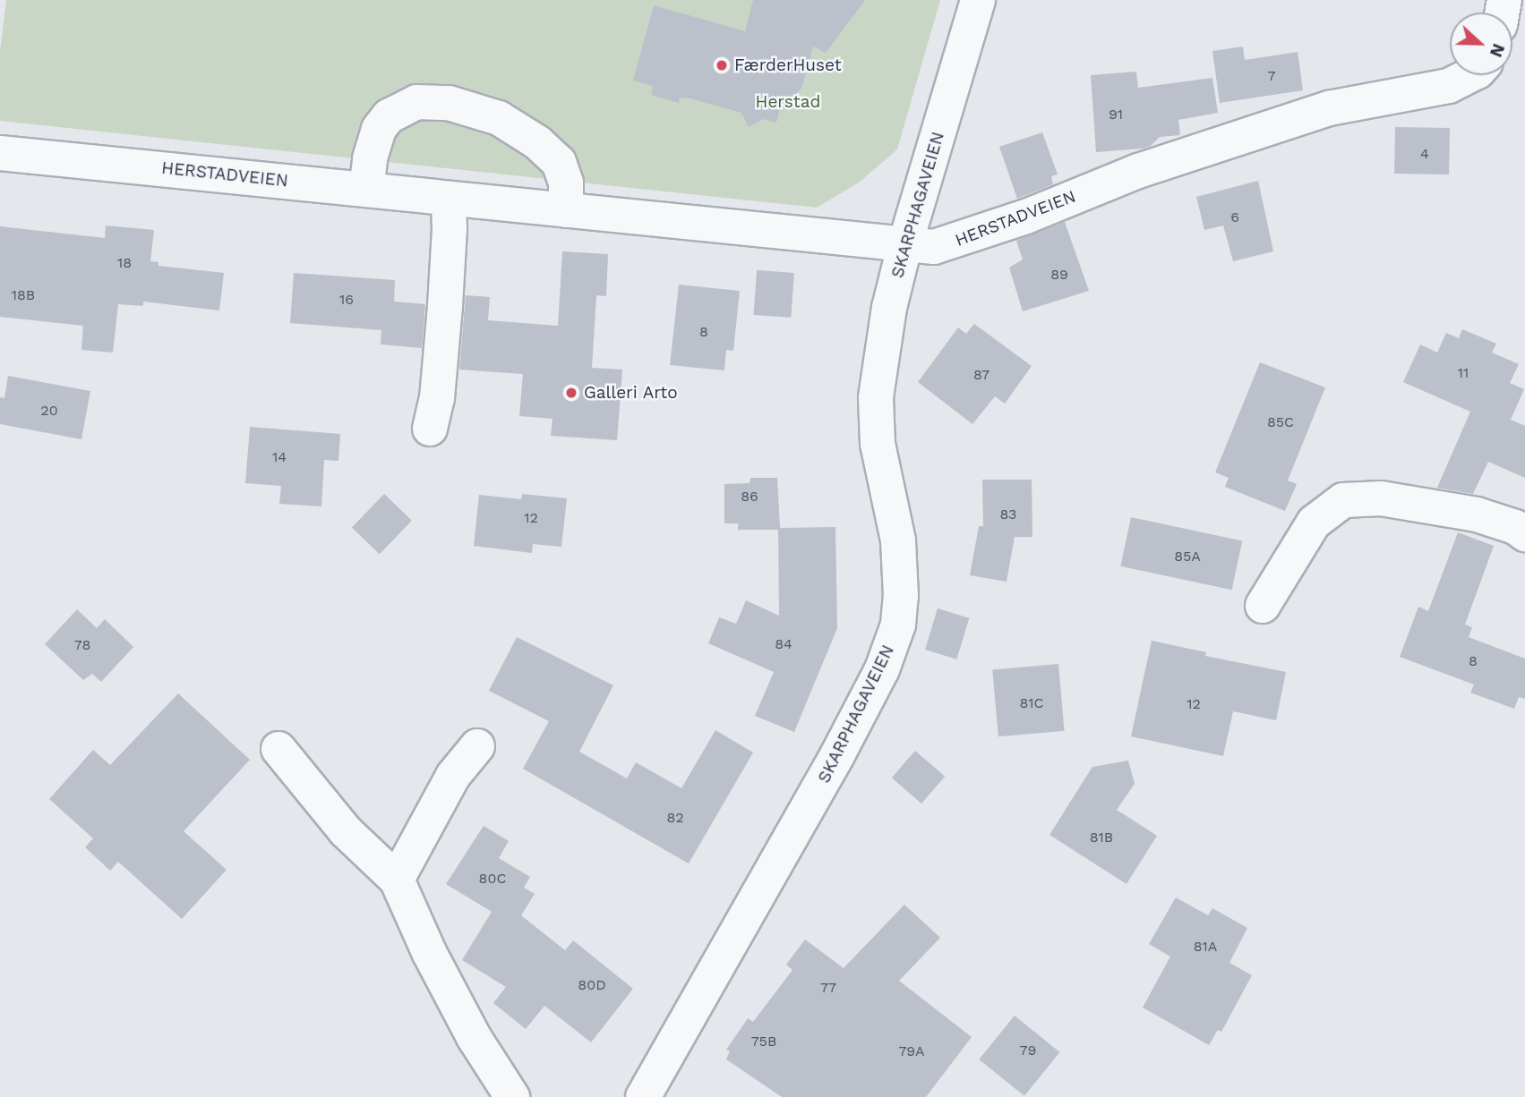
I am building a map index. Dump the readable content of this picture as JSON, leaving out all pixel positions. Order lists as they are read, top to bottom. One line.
{"streets":{"street":["HERSTADVEIEN","SKARPHAGAVEIEN"]},"crossings":[["HERSTADVEIEN","SKARPHAGAVEIEN"]],"parks":["Herstad"],"places":["FærderHuset","Galleri Arto"],"house_numbers":["7","91","4","6","18","89","18B","16","8","11","87","20","85C","14","86","83","12","85A","84","78","8","81C","12","82","81B","80C","81A","80D","77","75B","79","79A"],"north":"right"}
